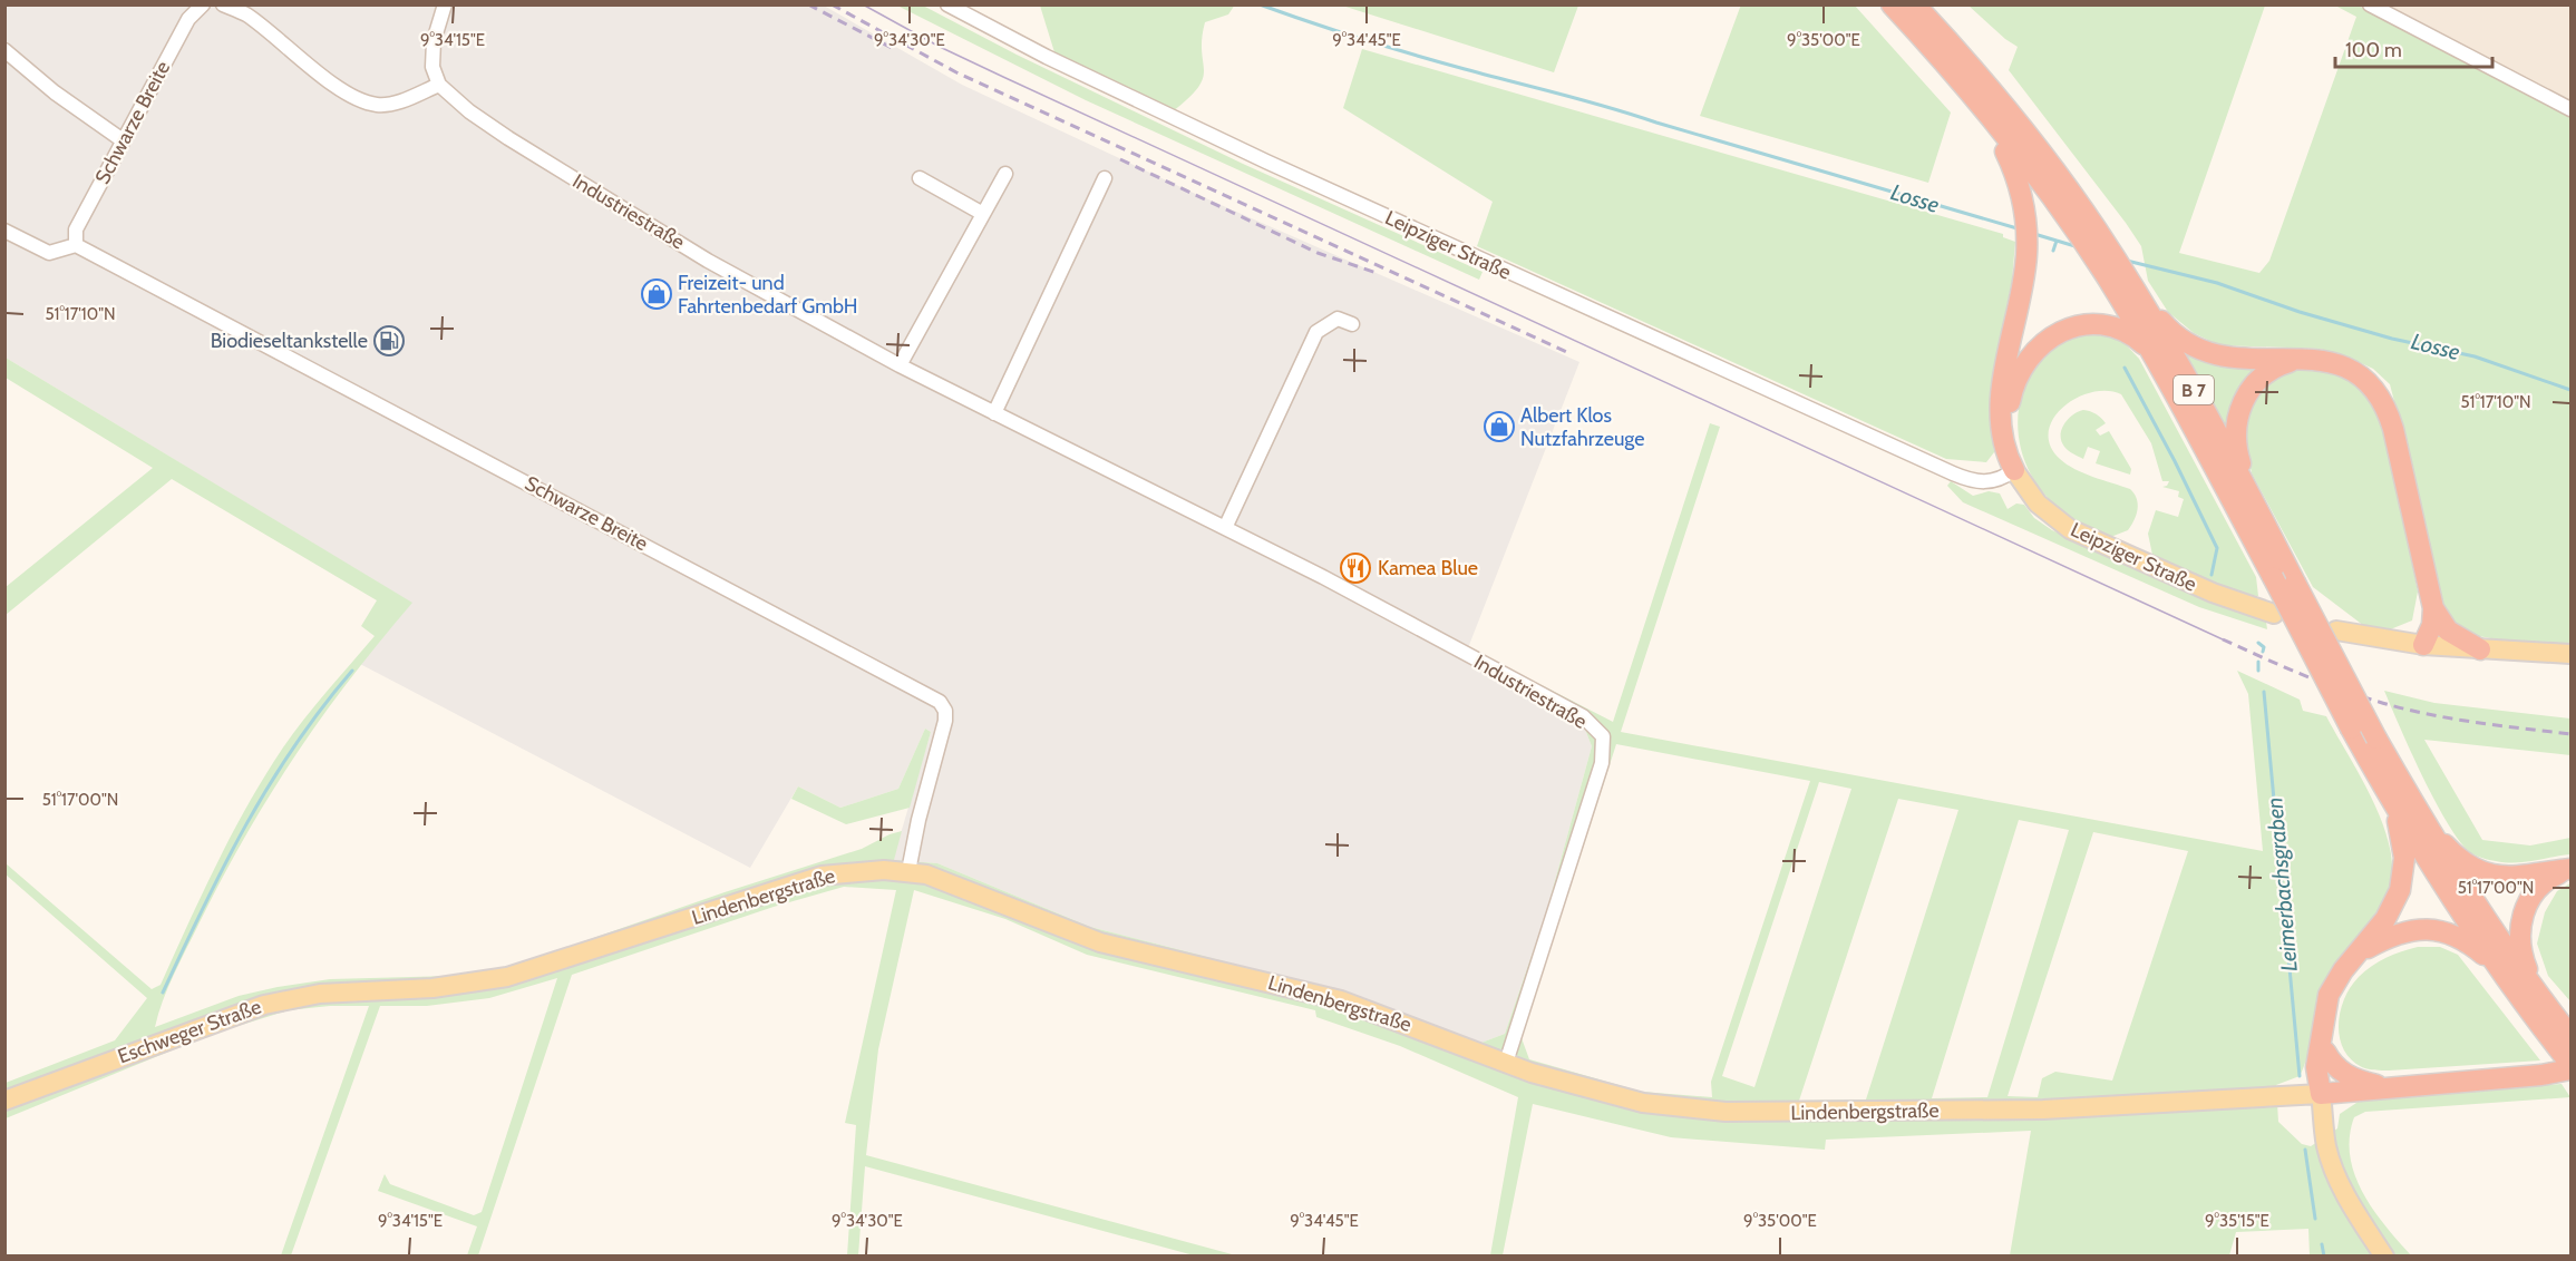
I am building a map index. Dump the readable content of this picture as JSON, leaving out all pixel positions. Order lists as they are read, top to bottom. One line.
{"streets":{"highway":["B 7"],"main road":["Leipziger Straße","Lindenbergstraße","Eschweger Straße"],"street":["Schwarze Breite","Industriestraße"]},"crossings":[["Schwarze Breite","Lindenbergstraße"],["Industriestraße","Lindenbergstraße"],["Lindenbergstraße","Eschweger Straße"]],"water":["Losse","Leimerbachsgraben"],"places":{"shop":["Freizeit- und Fahrtenbedarf GmbH","Albert Klos Nutzfahrzeuge"],"fuel station":["Biodieseltankstelle"],"restaurant":["Kamea Blue"]},"scale_bar":"100 m","coordinates":["9°34'15\"E","9°34'30\"E","9°34'45\"E","9°35'00\"E","51°17'10\"N","51°17'00\"N","9°35'15\"E"]}
